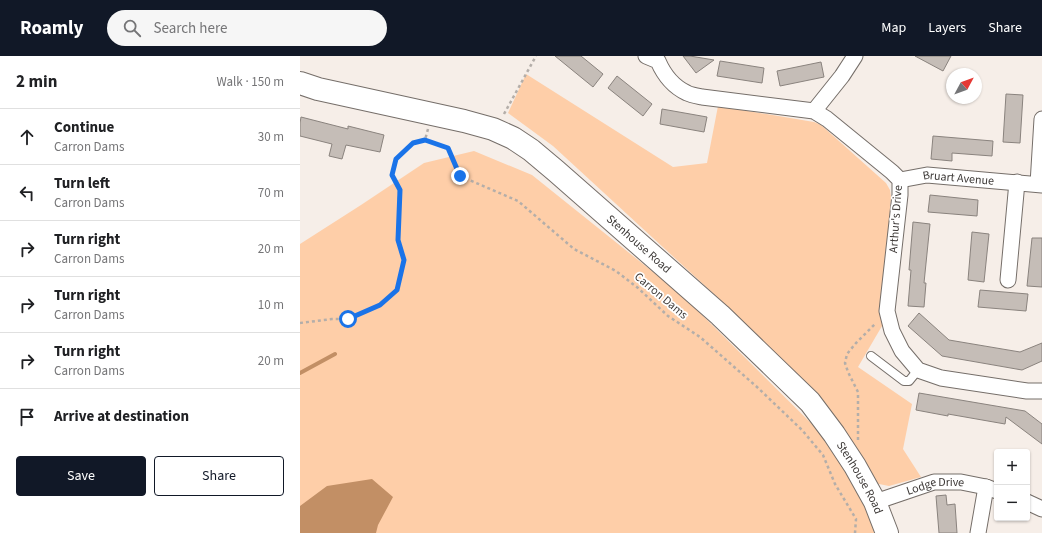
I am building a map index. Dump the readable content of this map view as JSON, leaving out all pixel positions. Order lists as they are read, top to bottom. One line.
{"streets":{"street":["Bruart Avenue","Arthur's Drive","Stenhouse Road","Lodge Drive"],"path":["Carron Dams"]},"crossings":[["Bruart Avenue","Arthur's Drive"],["Stenhouse Road","Lodge Drive"]],"north":"top right","page":{"header":"Roamly","search":"Search here","nav":["Map","Layers","Share"],"heading":["2 min","Walk · 150 m"],"list":[["Continue","Carron Dams","30 m"],["Turn left","Carron Dams","70 m"],["Turn right","Carron Dams","20 m"],["Turn right","Carron Dams","10 m"],["Turn right","Carron Dams","20 m"],"Arrive at destination"],"buttons":["Save","Share"],"map_buttons":["+","−"]}}
